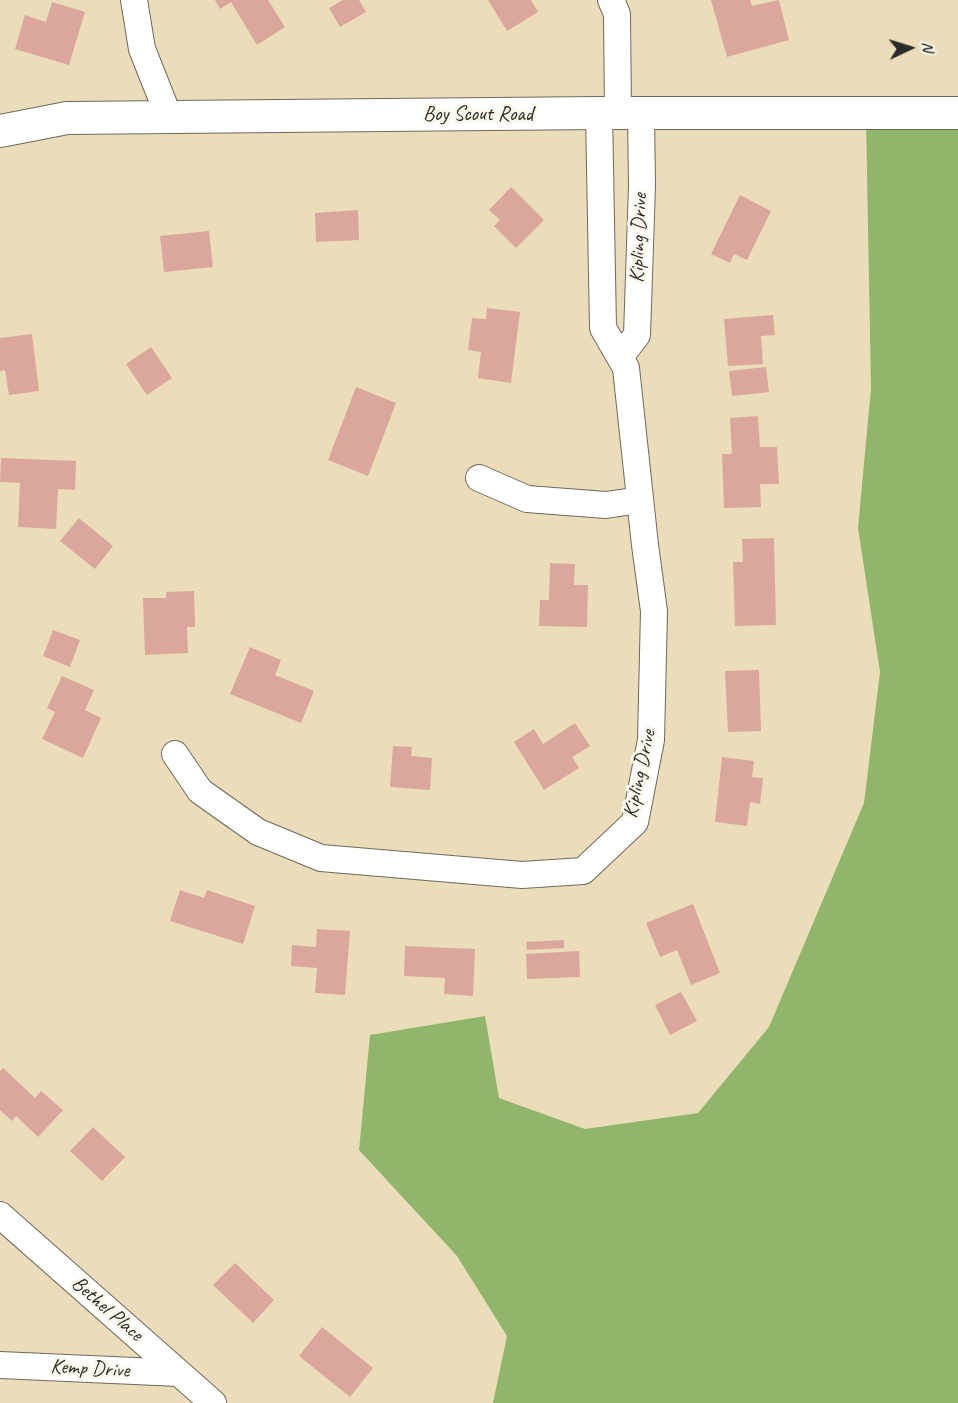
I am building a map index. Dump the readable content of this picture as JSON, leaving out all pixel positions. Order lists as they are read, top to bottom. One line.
{"streets":{"street":["Boy Scout Road","Kipling Drive","Bethel Place","Kemp Drive"]},"crossings":[["Boy Scout Road","Kipling Drive"],["Bethel Place","Kemp Drive"]],"north":"right"}
